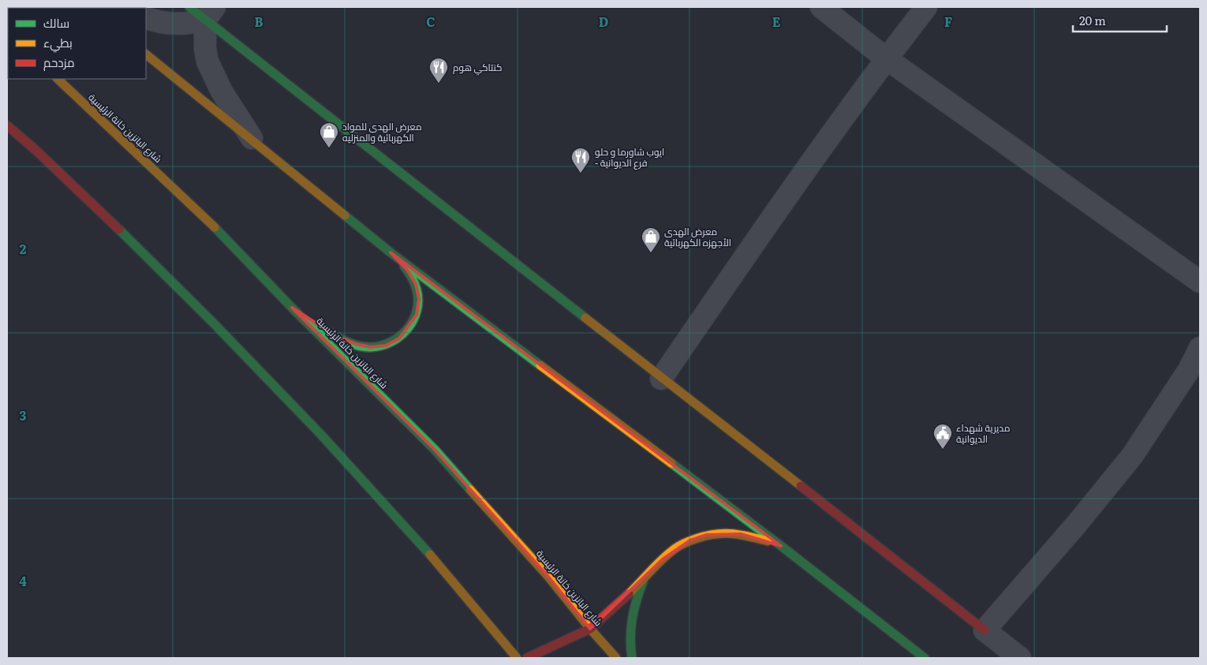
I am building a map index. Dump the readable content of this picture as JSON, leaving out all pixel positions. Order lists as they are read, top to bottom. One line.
{"streets":{"main road":["شارع البانزين خانة الرئيسية"]},"places":{"restaurant":["كنتاكي هوم","ايوب شاورما و حلو - فرع الديوانية"],"shop":["معرض الهدى للمواد الكهربائية والمنزليه","معرض الهدى الأجهزه الكهربائية"],"public building":["مديرية شهداء الديوانية"]},"legend":["سالك","بطيء","مزدحم"],"scale_bar":"20 m","grid":{"columns":["B","C","D","E","F"],"rows":["2","3","4"]}}
